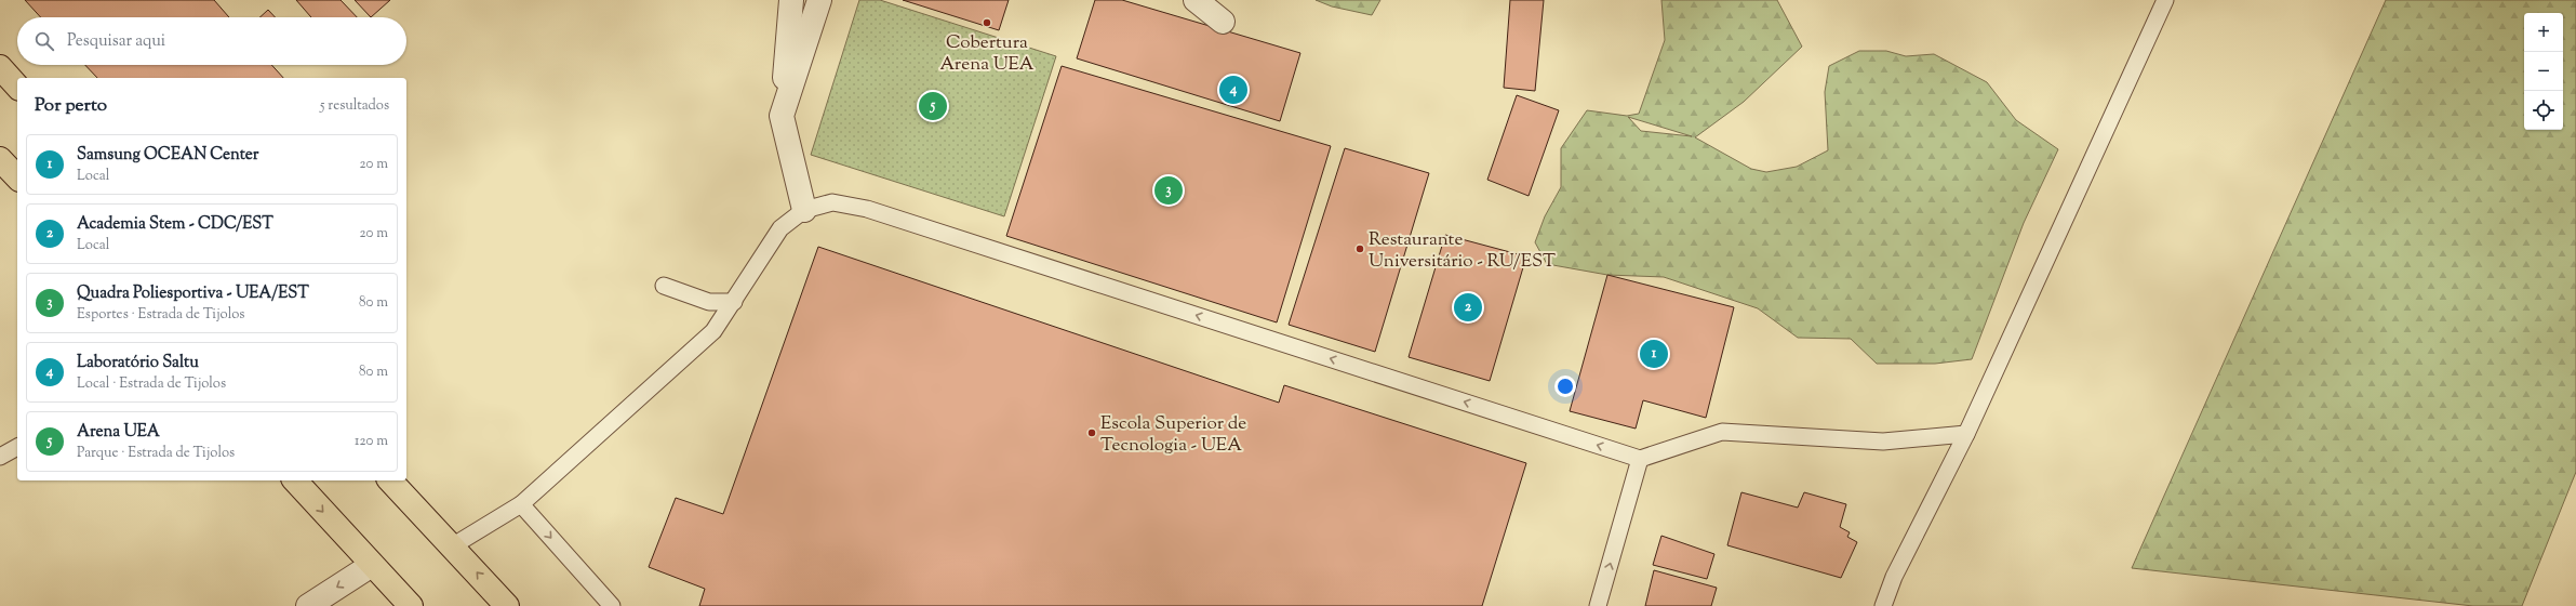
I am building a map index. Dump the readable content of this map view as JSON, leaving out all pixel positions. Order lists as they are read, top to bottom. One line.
{"places":["Cobertura Arena UEA","Restaurante Universitário - RU/EST","Escola Superior de Tecnologia - UEA"],"page":{"map_buttons":["+","−"],"search":"Pesquisar aqui","pins":["4","5","3","2","1"],"heading":["Por perto","5 resultados"],"list":[{"mark":"1","name":"Samsung OCEAN Center","note":"Local","value":"20 m"},{"mark":"2","name":"Academia Stem - CDC/EST","note":"Local","value":"20 m"},{"mark":"3","name":"Quadra Poliesportiva - UEA/EST","note":"Esportes · Estrada de Tijolos","value":"80 m"},{"mark":"4","name":"Laboratório Saltu","note":"Local · Estrada de Tijolos","value":"80 m"},{"mark":"5","name":"Arena UEA","note":"Parque · Estrada de Tijolos","value":"120 m"}]}}
